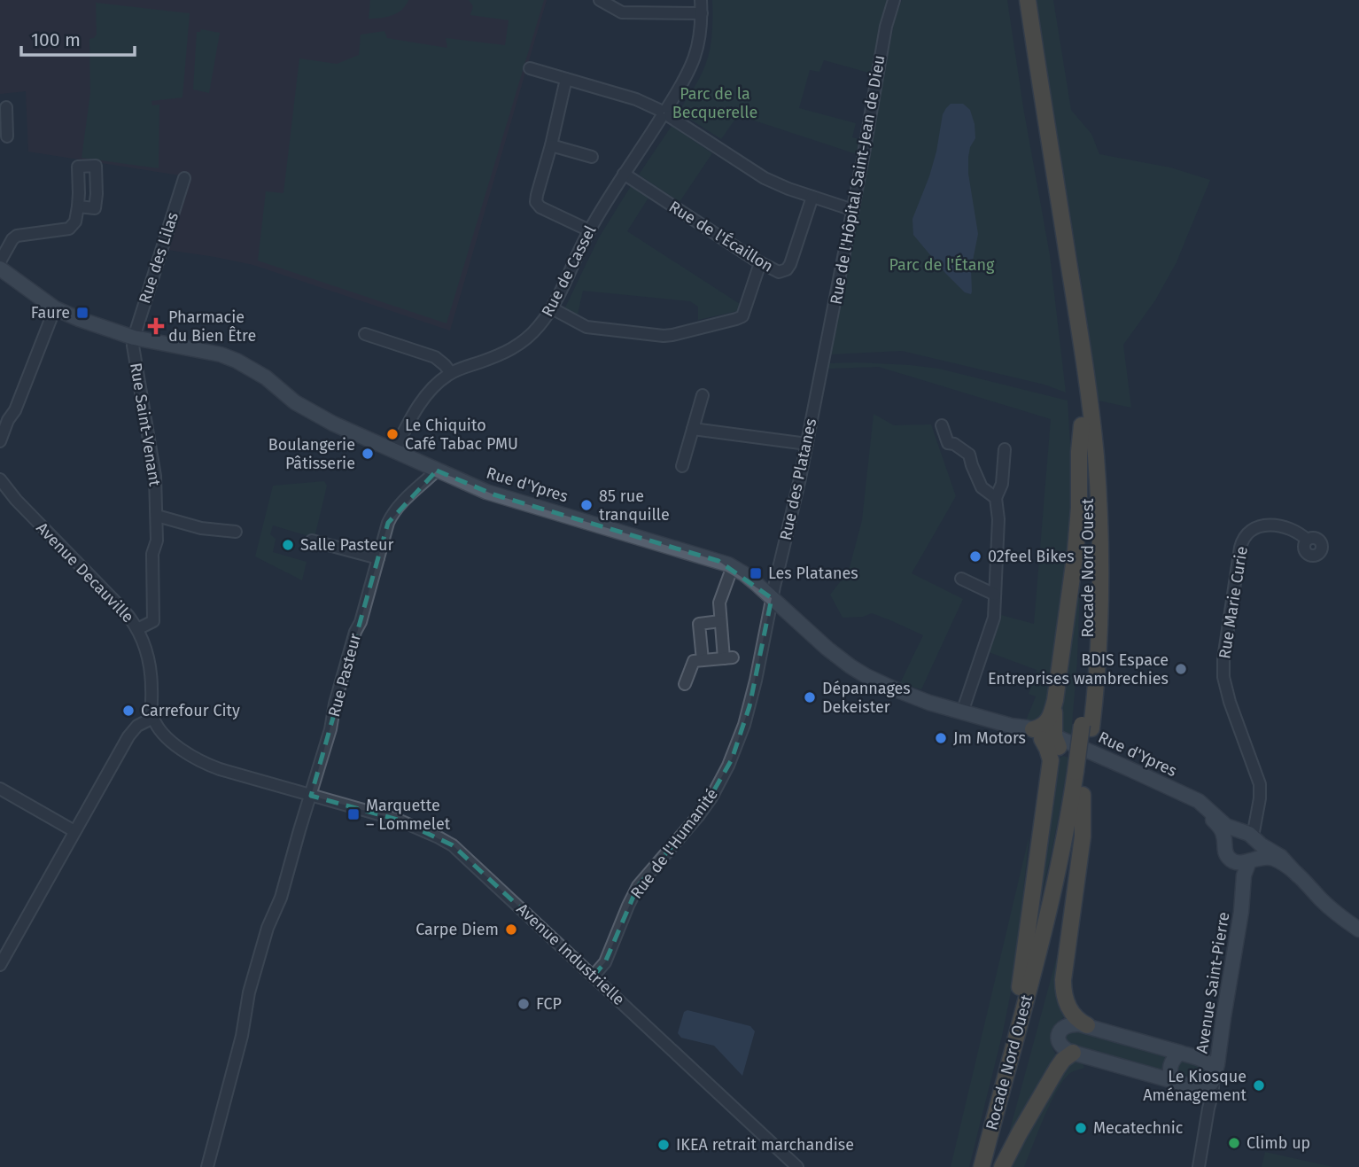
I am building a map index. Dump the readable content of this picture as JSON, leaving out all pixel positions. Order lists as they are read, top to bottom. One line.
{"streets":{"highway":["Rocade Nord Ouest"],"main road":["Rue d'Ypres","Avenue Saint-Pierre"],"street":["Rue de l'Hôpital Saint-Jean de Dieu","Rue de l'Écaillon","Rue des Lilas","Rue de Cassel","Rue Saint-Venant","Rue des Platanes","Avenue Decauville","Rue Marie Curie","Rue Pasteur","Rue de l'Humanité","Avenue Industrielle"]},"crossings":[["Rue de l'Hôpital Saint-Jean de Dieu","Rue des Platanes"],["Rue de l'Écaillon","Rue de Cassel"],["Rue des Lilas","Rue Saint-Venant"],["Rue des Lilas","Rue d'Ypres"],["Rue de Cassel","Rue d'Ypres"],["Rue Saint-Venant","Rue d'Ypres"],["Rue Saint-Venant","Avenue Decauville"],["Rue des Platanes","Rue d'Ypres"],["Rue des Platanes","Rue de l'Humanité"],["Rue d'Ypres","Rue Marie Curie"],["Rue d'Ypres","Rue Pasteur"],["Rue d'Ypres","Rue de l'Humanité"],["Rue d'Ypres","Avenue Saint-Pierre"],["Rue Marie Curie","Avenue Saint-Pierre"],["Rue Pasteur","Avenue Industrielle"],["Rue de l'Humanité","Avenue Industrielle"]],"parks":["Parc de la Becquerelle","Parc de l'Étang"],"places":{"transit":["Faure","Les Platanes","Marquette – Lommelet"],"health":["Pharmacie du Bien Être"],"other":["Le Chiquito Café Tabac PMU","Boulangerie Pâtisserie","85 rue tranquille","Salle Pasteur","02feel Bikes","BDIS Espace Entreprises wambrechies","Dépannages Dekeister","Carrefour City","Jm Motors","Carpe Diem","FCP","Le Kiosque Aménagement","Mecatechnic","Climb up","IKEA retrait marchandise"]},"scale_bar":"100 m"}
